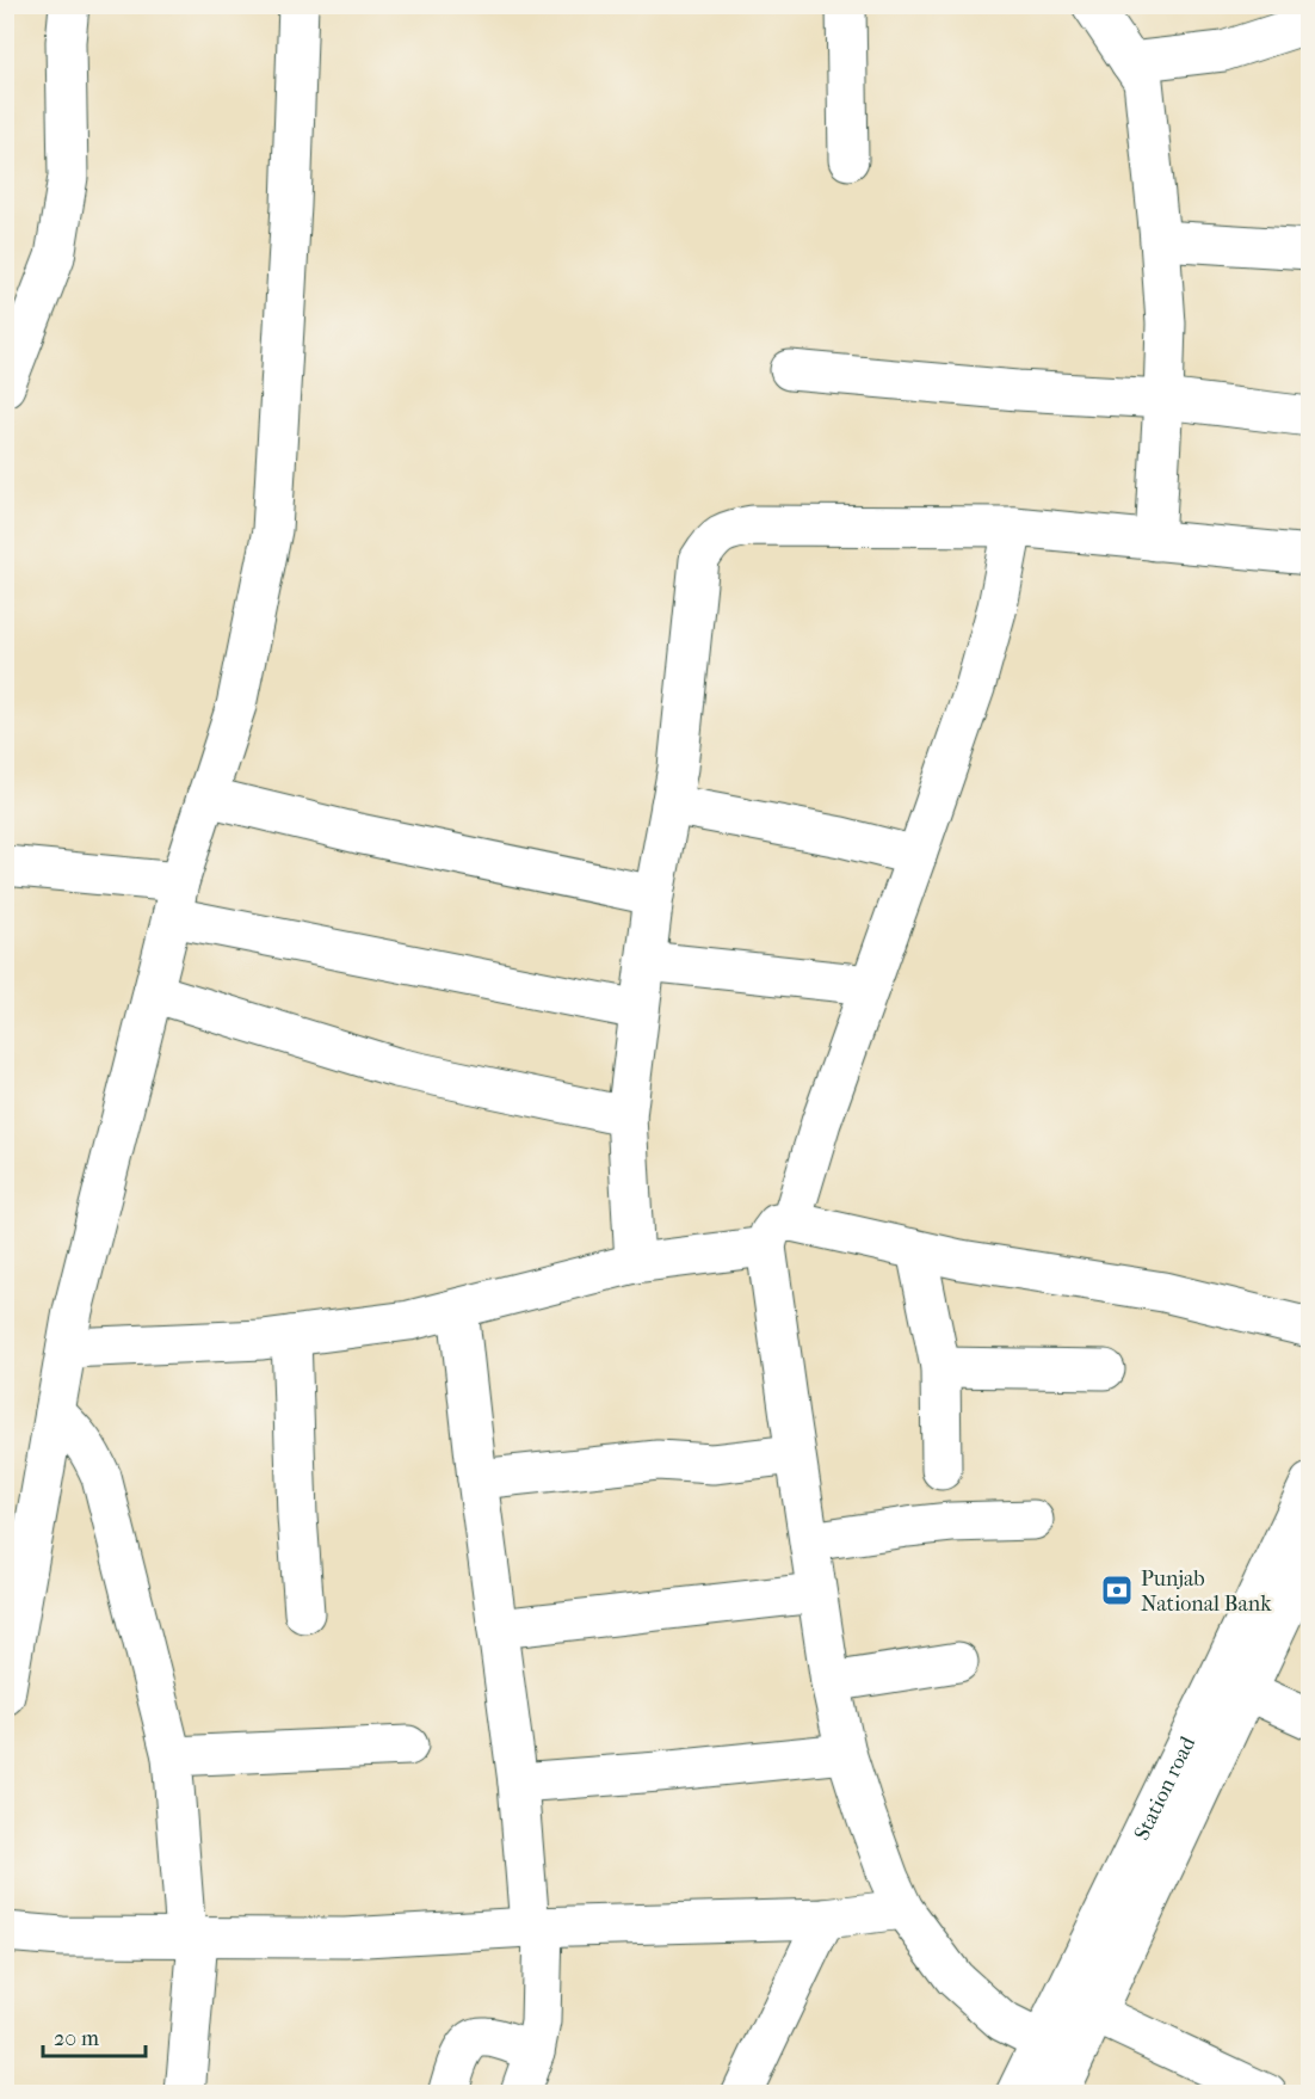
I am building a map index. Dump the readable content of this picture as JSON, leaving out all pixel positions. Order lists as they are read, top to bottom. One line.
{"streets":{"street":["Station road"]},"places":{"bank":["Punjab National Bank"]},"scale_bar":"20 m"}
